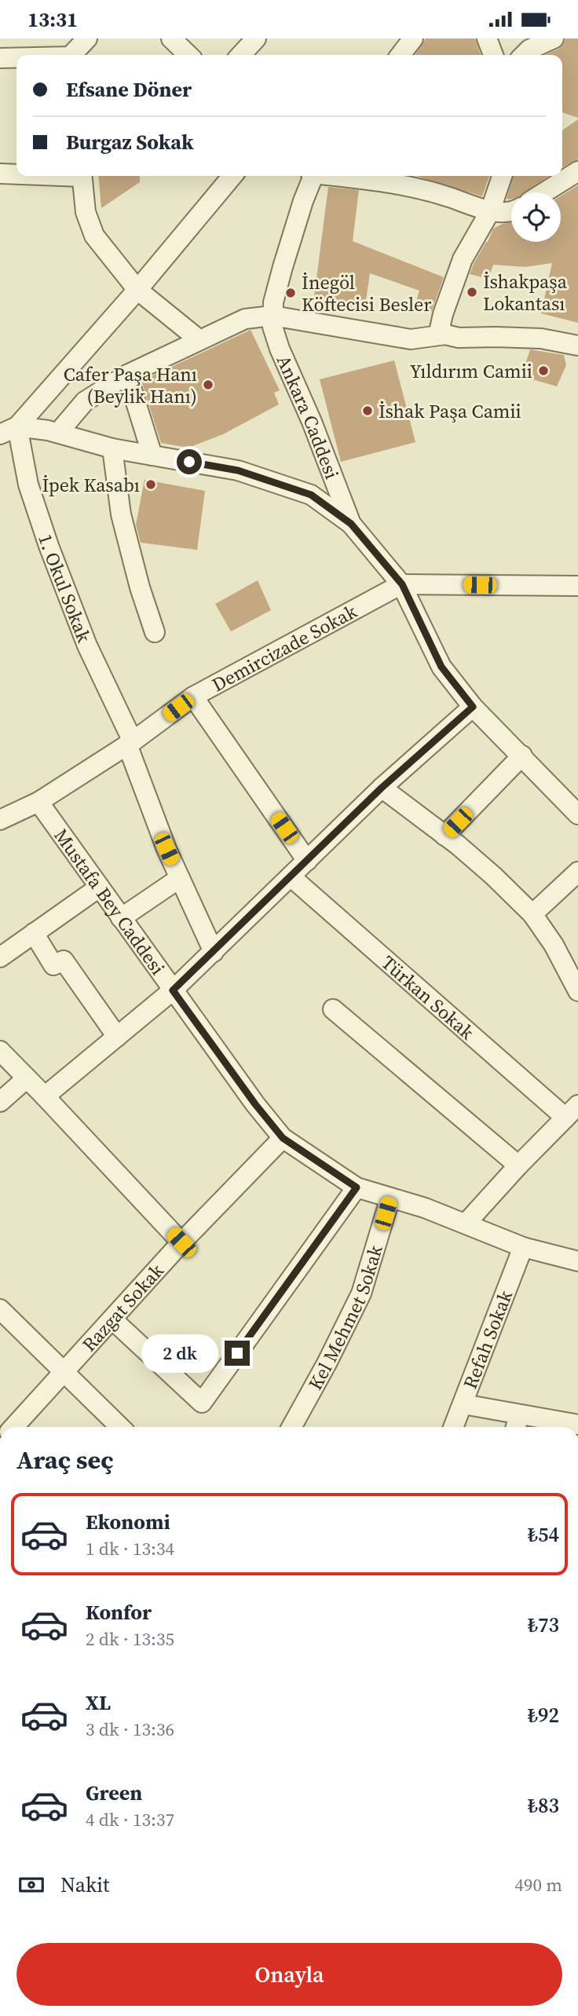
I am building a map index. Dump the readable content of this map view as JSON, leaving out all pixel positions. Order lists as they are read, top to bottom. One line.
{"streets":{"street":["Ankara Caddesi","1. Okul Sokak","Demircizade Sokak","Mustafa Bey Caddesi","Türkan Sokak","Razgat Sokak","Kel Mehmet Sokak","Refah Sokak"]},"crossings":[["Ankara Caddesi","Demircizade Sokak"],["1. Okul Sokak","Demircizade Sokak"],["Demircizade Sokak","Mustafa Bey Caddesi"],["Mustafa Bey Caddesi","Razgat Sokak"],["Mustafa Bey Caddesi","Kel Mehmet Sokak"],["Mustafa Bey Caddesi","Refah Sokak"]],"places":["İshakpaşa Lokantası","İnegöl Köftecisi Besler","Yıldırım Camii","Cafer Paşa Hanı (Beylik Hanı)","İshak Paşa Camii","İpek Kasabı"],"page":{"status":"13:31","banner":["Efsane Döner","Burgaz Sokak"],"bubble":"2 dk","heading":"Araç seç","list":[{"name":"Ekonomi","note":"1 dk · 13:34","value":"₺54"},{"name":"Konfor","note":"2 dk · 13:35","value":"₺73"},{"name":"XL","note":"3 dk · 13:36","value":"₺92"},{"name":"Green","note":"4 dk · 13:37","value":"₺83"}],"pay":["Nakit","490 m"],"buttons":"Onayla"}}
